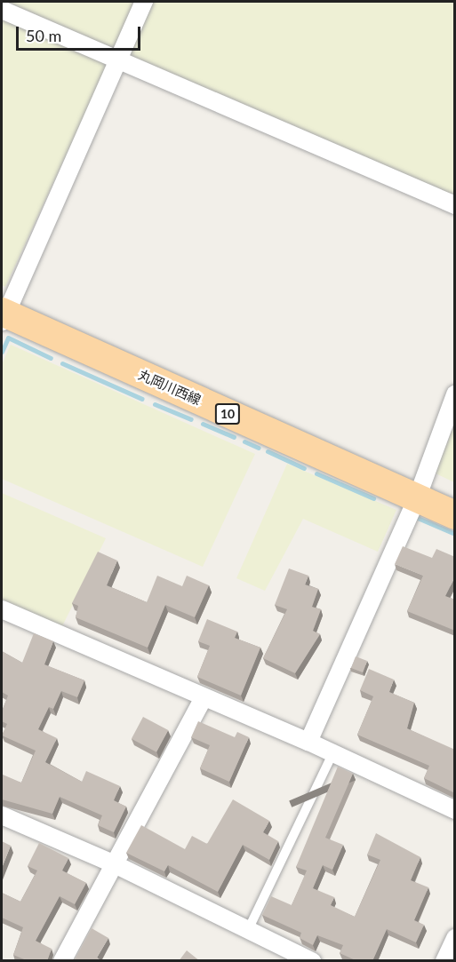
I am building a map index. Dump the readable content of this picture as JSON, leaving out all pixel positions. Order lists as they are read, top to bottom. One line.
{"streets":{"main road":["丸岡川西線","10"]},"scale_bar":"50 m"}
